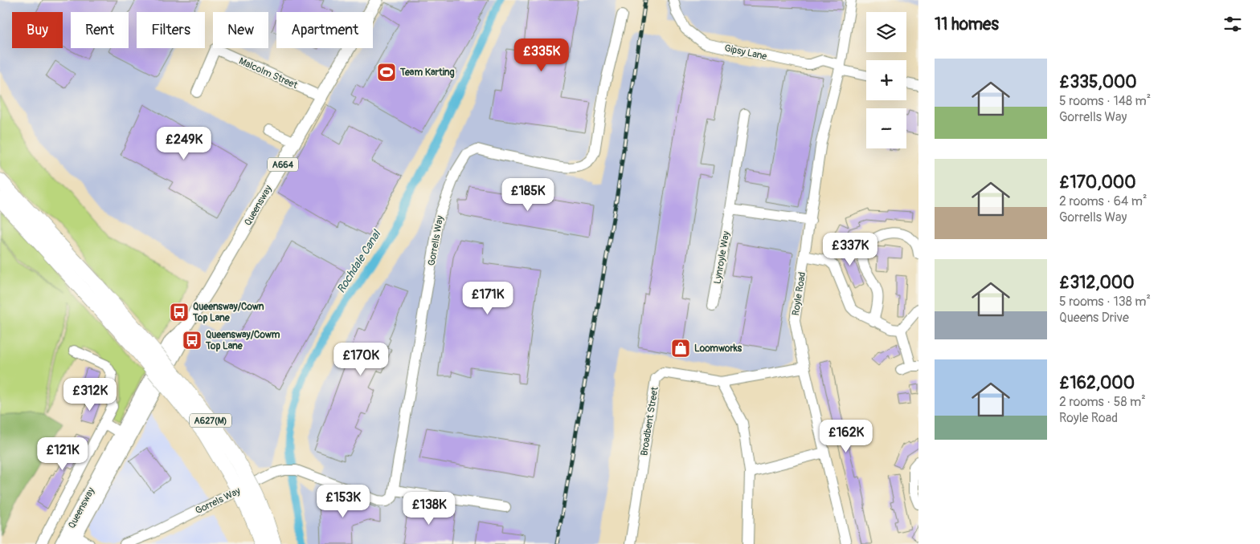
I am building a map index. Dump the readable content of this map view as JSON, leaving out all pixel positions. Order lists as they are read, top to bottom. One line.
{"streets":{"highway":["A627(M)"],"main road":["A664","Queensway"],"street":["Gipsy Lane","Malcolm Street","Gorrells Way","Lynroyle Way","Royle Road","Broadbent Street","Gorrels Way"]},"crossings":[["Gipsy Lane","Royle Road"],["Malcolm Street","Queensway"],["Gorrells Way","Gorrels Way"],["Royle Road","Broadbent Street"]],"water":["Rochdale Canal"],"places":{"sports":["Team Karting"],"bus stop":["Queensway/Cown Top Lane","Queensway/Cowm Top Lane"],"shop":["Loomworks"]},"page":{"heading":"11 homes","map_buttons":["+","−"],"chip":["Buy","Rent","Filters","New","Apartment"],"price":["£335K","£249K","£185K","£337K","£171K","£170K","£312K","£162K","£121K","£153K","£138K"],"list":[{"name":"£335,000","note":"5 rooms · 148 m² · Gorrells Way"},{"name":"£170,000","note":"2 rooms · 64 m² · Gorrells Way"},{"name":"£312,000","note":"5 rooms · 138 m² · Queens Drive"},{"name":"£162,000","note":"2 rooms · 58 m² · Royle Road"}]}}
